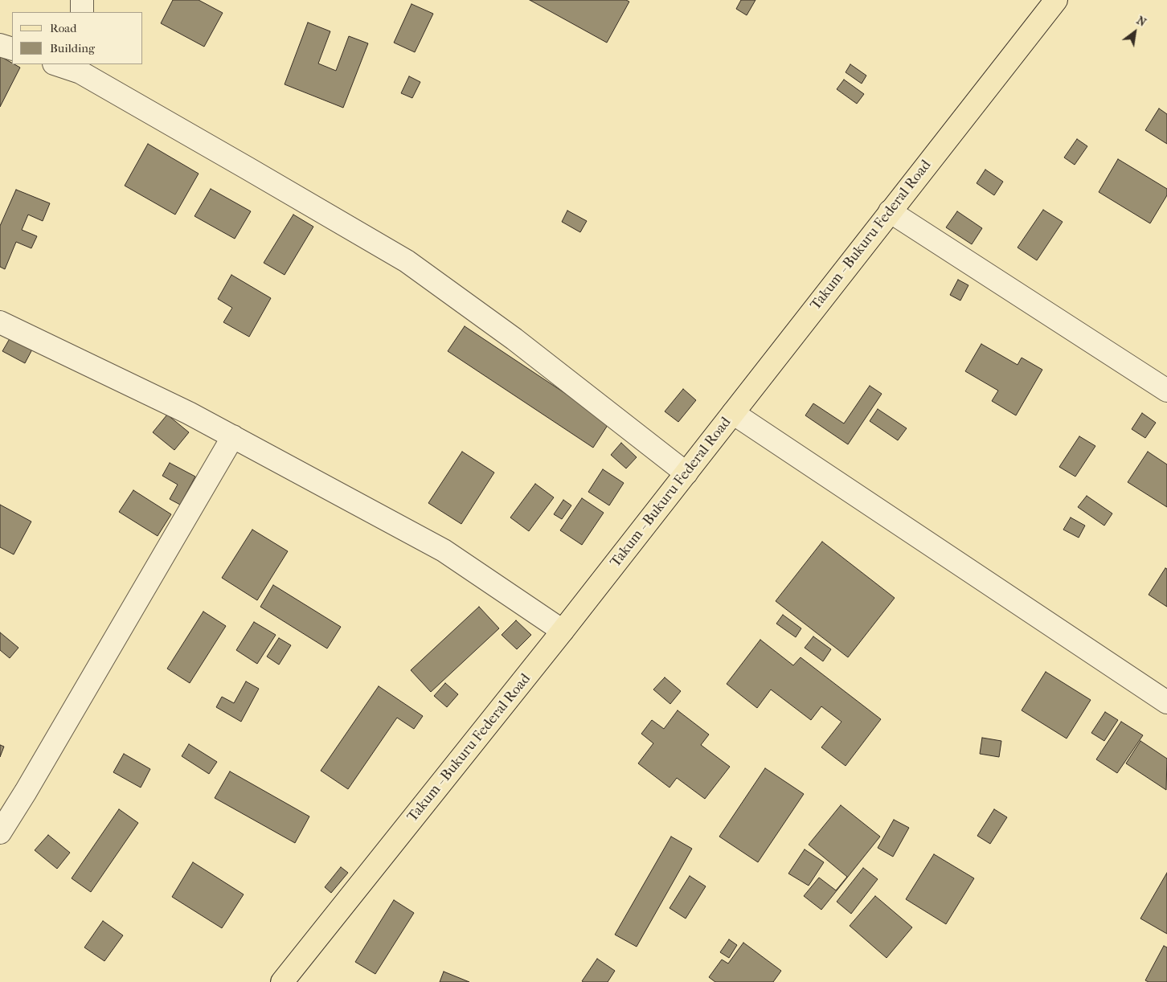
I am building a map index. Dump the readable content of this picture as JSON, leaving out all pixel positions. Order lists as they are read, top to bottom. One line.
{"streets":{"main road":["Takum - Bukuru Federal Road"]},"legend":["Road","Building"],"north":"top right"}
